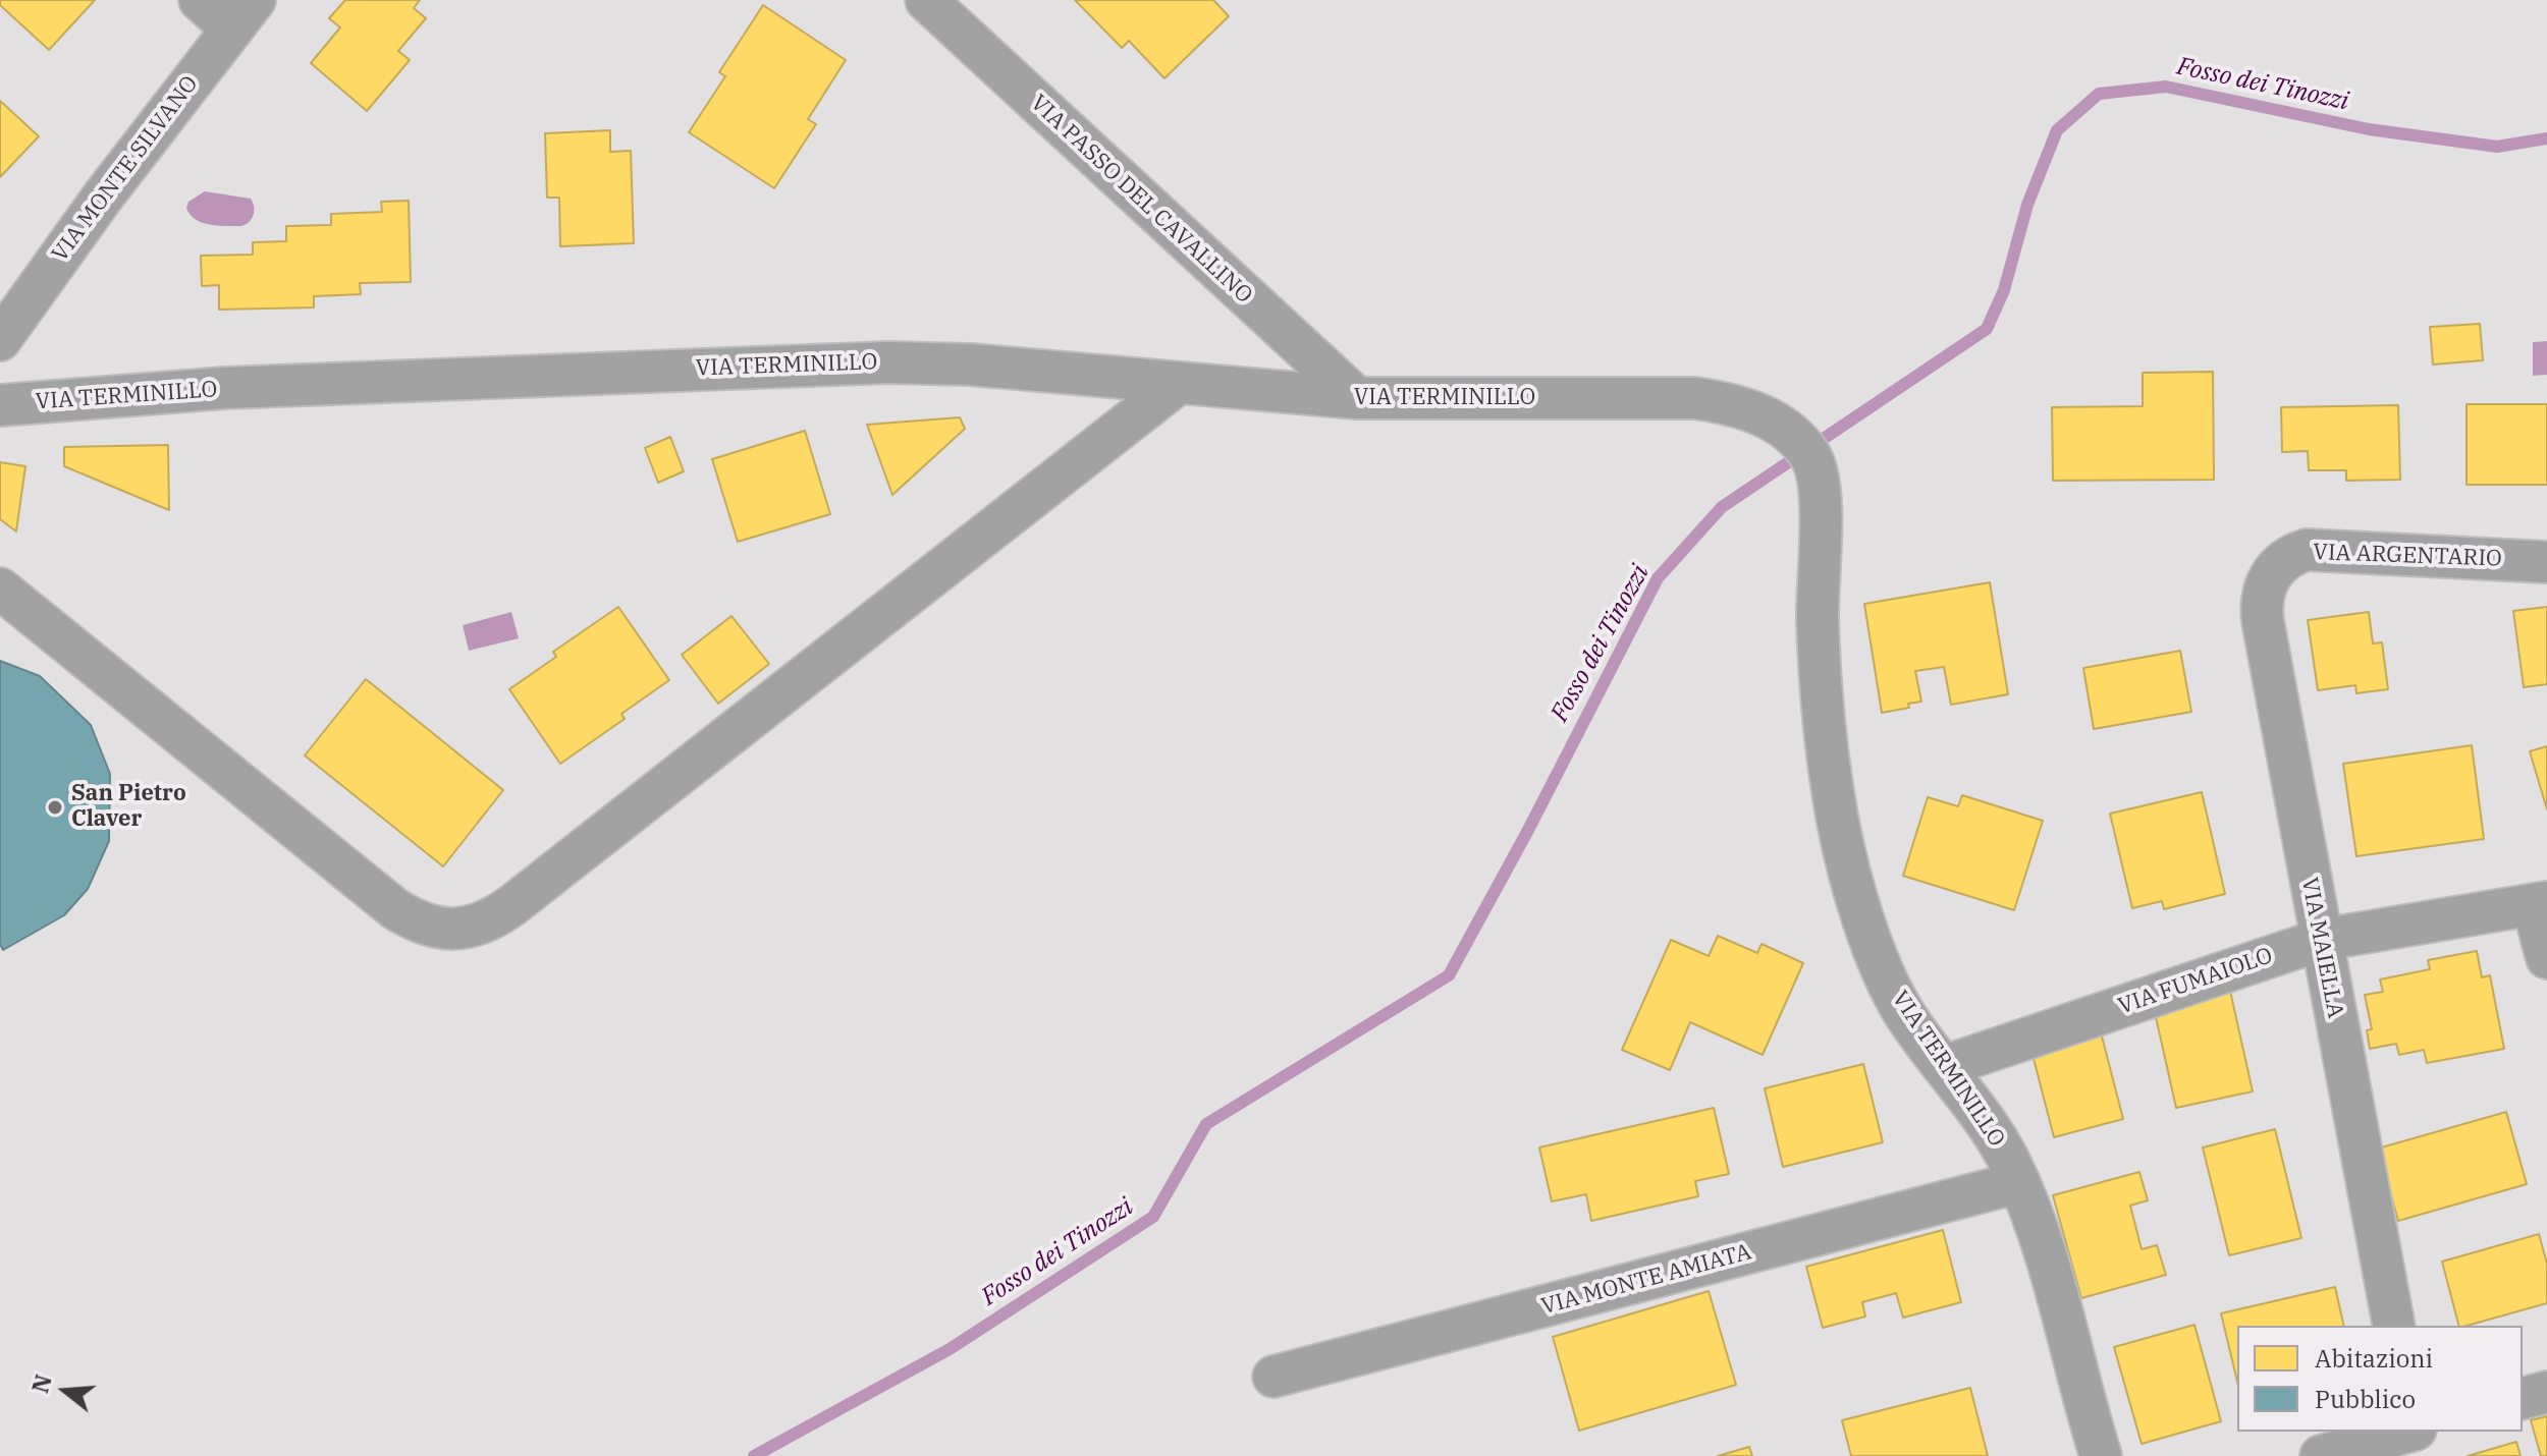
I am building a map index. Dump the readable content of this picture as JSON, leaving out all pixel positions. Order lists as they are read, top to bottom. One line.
{"streets":{"street":["VIA MONTE SILVANO","VIA PASSO DEL CAVALLINO","VIA TERMINILLO","VIA ARGENTARIO","VIA MAIELLA","VIA FUMAIOLO","VIA MONTE AMIATA"]},"crossings":[["VIA PASSO DEL CAVALLINO","VIA TERMINILLO"],["VIA TERMINILLO","VIA FUMAIOLO"],["VIA TERMINILLO","VIA MONTE AMIATA"],["VIA ARGENTARIO","VIA MAIELLA"],["VIA MAIELLA","VIA FUMAIOLO"]],"water":["Fosso dei Tinozzi"],"places":["San Pietro Claver"],"legend":["Abitazioni","Pubblico"],"north":"left"}
